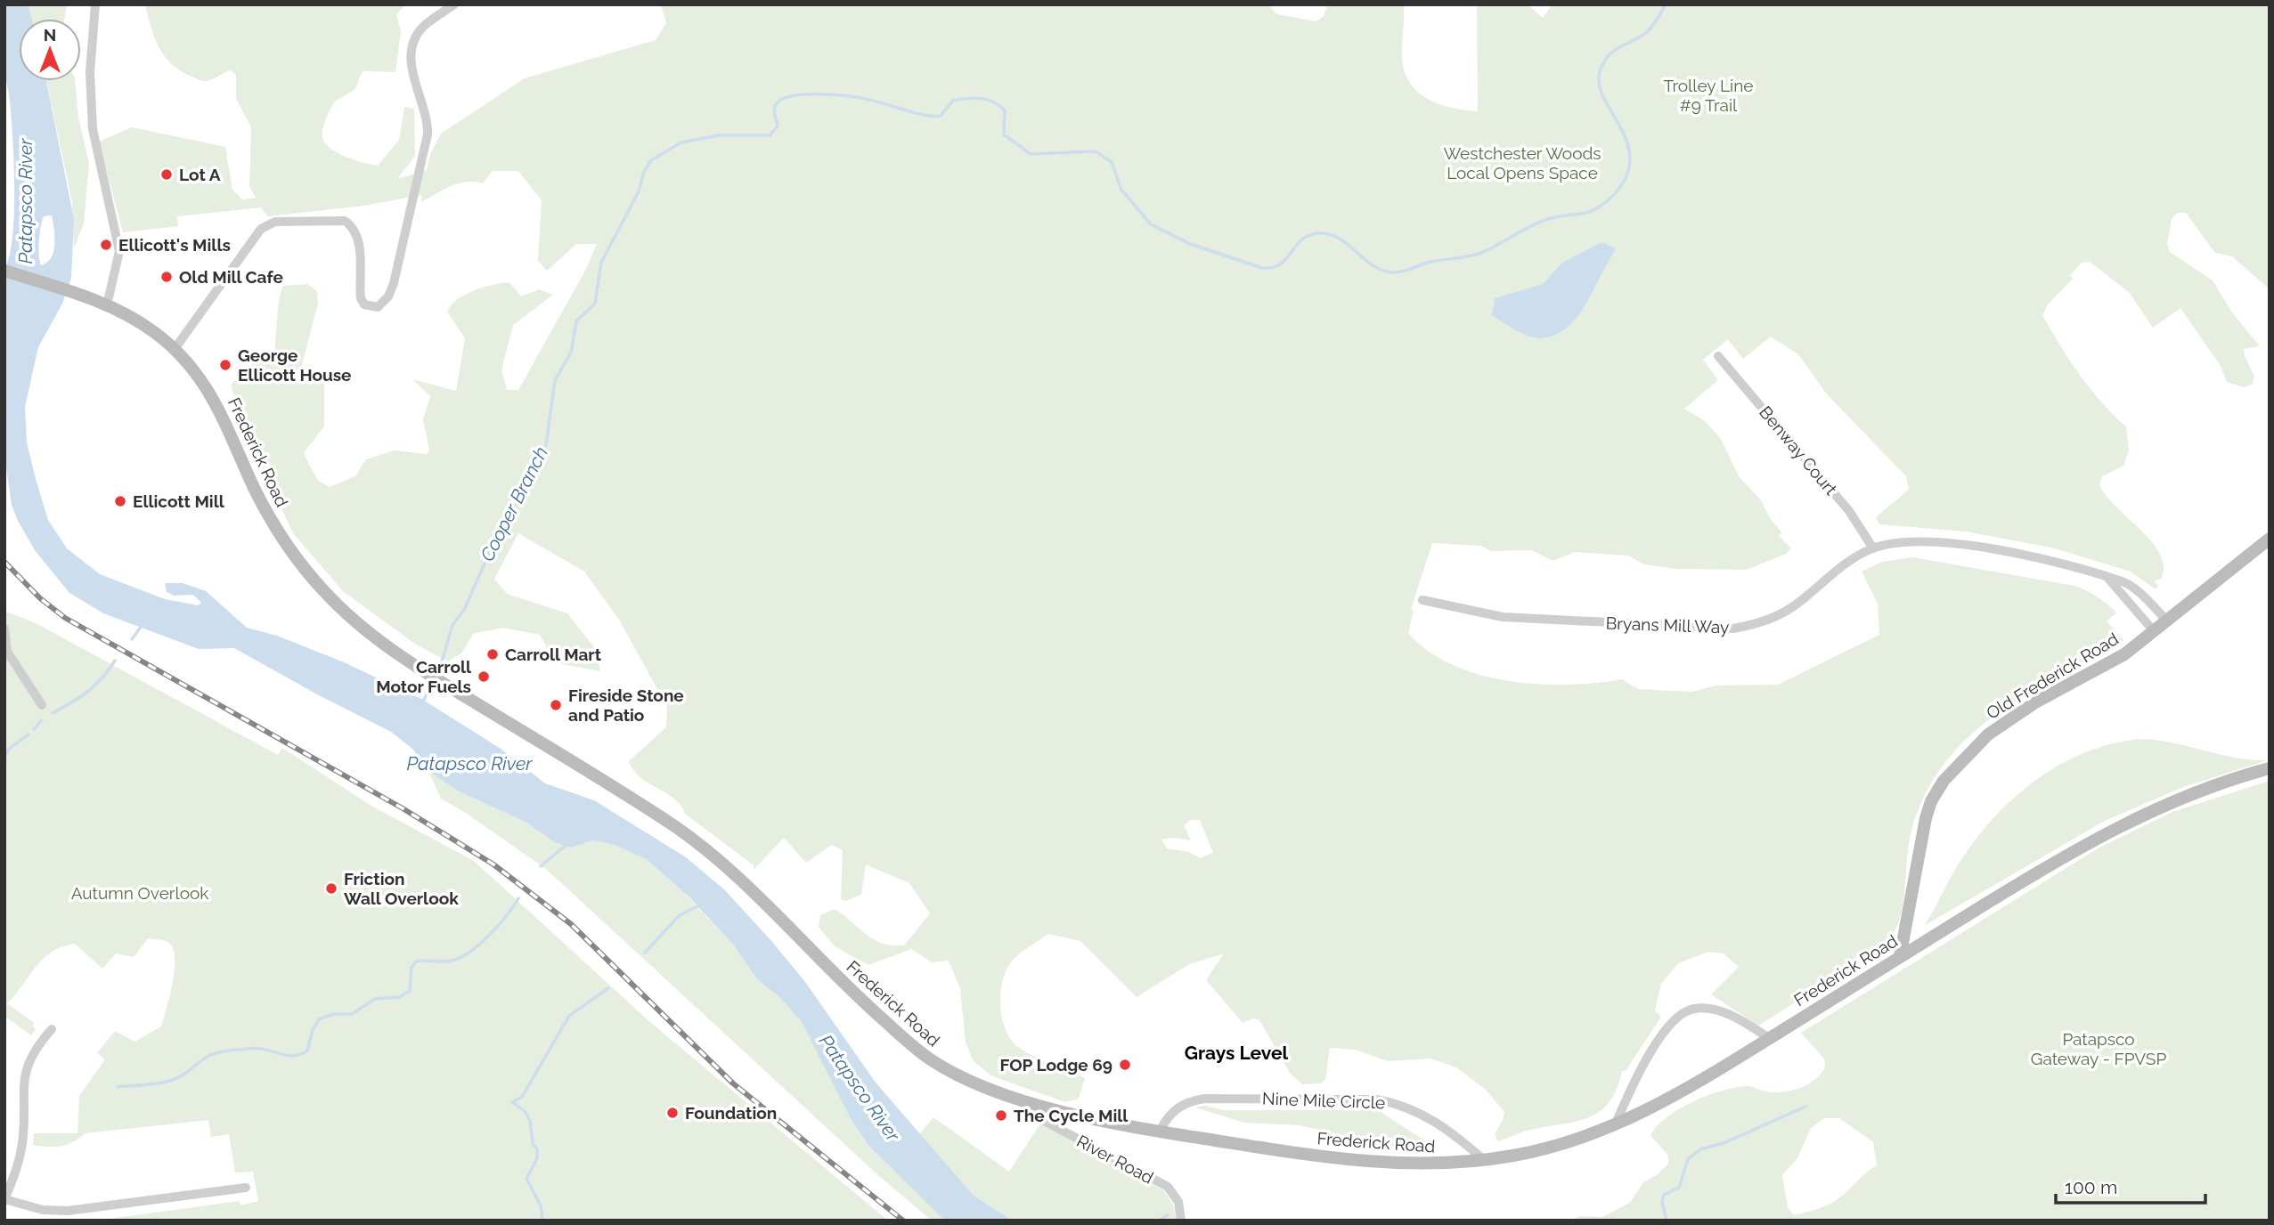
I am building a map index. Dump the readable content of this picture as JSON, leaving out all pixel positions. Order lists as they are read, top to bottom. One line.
{"streets":{"main road":["Frederick Road","Old Frederick Road"],"street":["Benway Court","Bryans Mill Way","Nine Mile Circle","River Road"]},"crossings":[["Benway Court","Bryans Mill Way"],["Frederick Road","Old Frederick Road"],["Frederick Road","Nine Mile Circle"],["Frederick Road","River Road"],["Bryans Mill Way","Old Frederick Road"]],"districts":["Grays Level"],"water":["Patapsco River","Cooper Branch"],"parks":["Trolley Line #9 Trail","Westchester Woods Local Opens Space","Autumn Overlook","Patapsco Gateway - FPVSP"],"places":["Lot A","Ellicott's Mills","Old Mill Cafe","George Ellicott House","Ellicott Mill","Carroll Mart","Carroll Motor Fuels","Fireside Stone and Patio","Friction Wall Overlook","FOP Lodge 69","Foundation","The Cycle Mill"],"scale_bar":"100 m","north":"top"}
